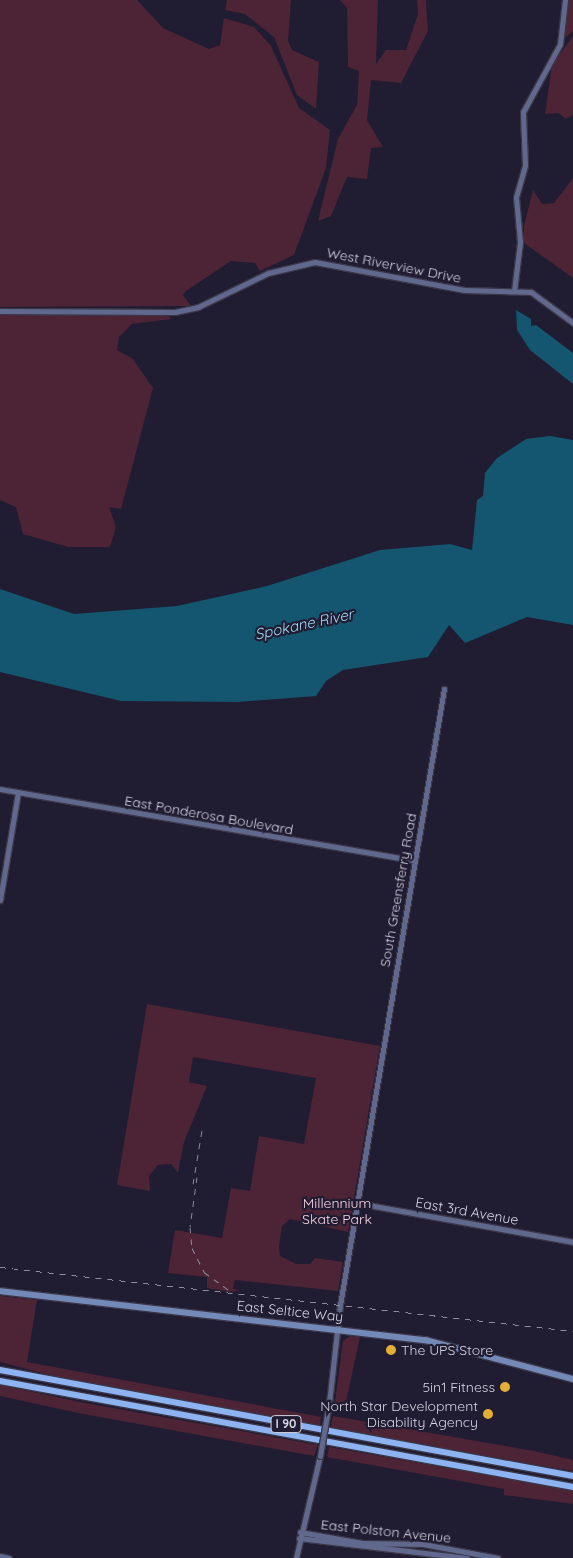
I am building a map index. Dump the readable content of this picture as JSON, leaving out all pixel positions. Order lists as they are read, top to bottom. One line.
{"streets":{"highway":["I 90"],"main road":["East Seltice Way"],"street":["West Riverview Drive","East Ponderosa Boulevard","South Greensferry Road","East 3rd Avenue","East Polston Avenue"]},"crossings":[["East Ponderosa Boulevard","South Greensferry Road"],["South Greensferry Road","East 3rd Avenue"],["South Greensferry Road","East Seltice Way"],["South Greensferry Road","East Polston Avenue"]],"water":["Spokane River"],"parks":["Millennium Skate Park"],"places":["The UPS Store","5in1 Fitness","North Star Development Disability Agency"]}
